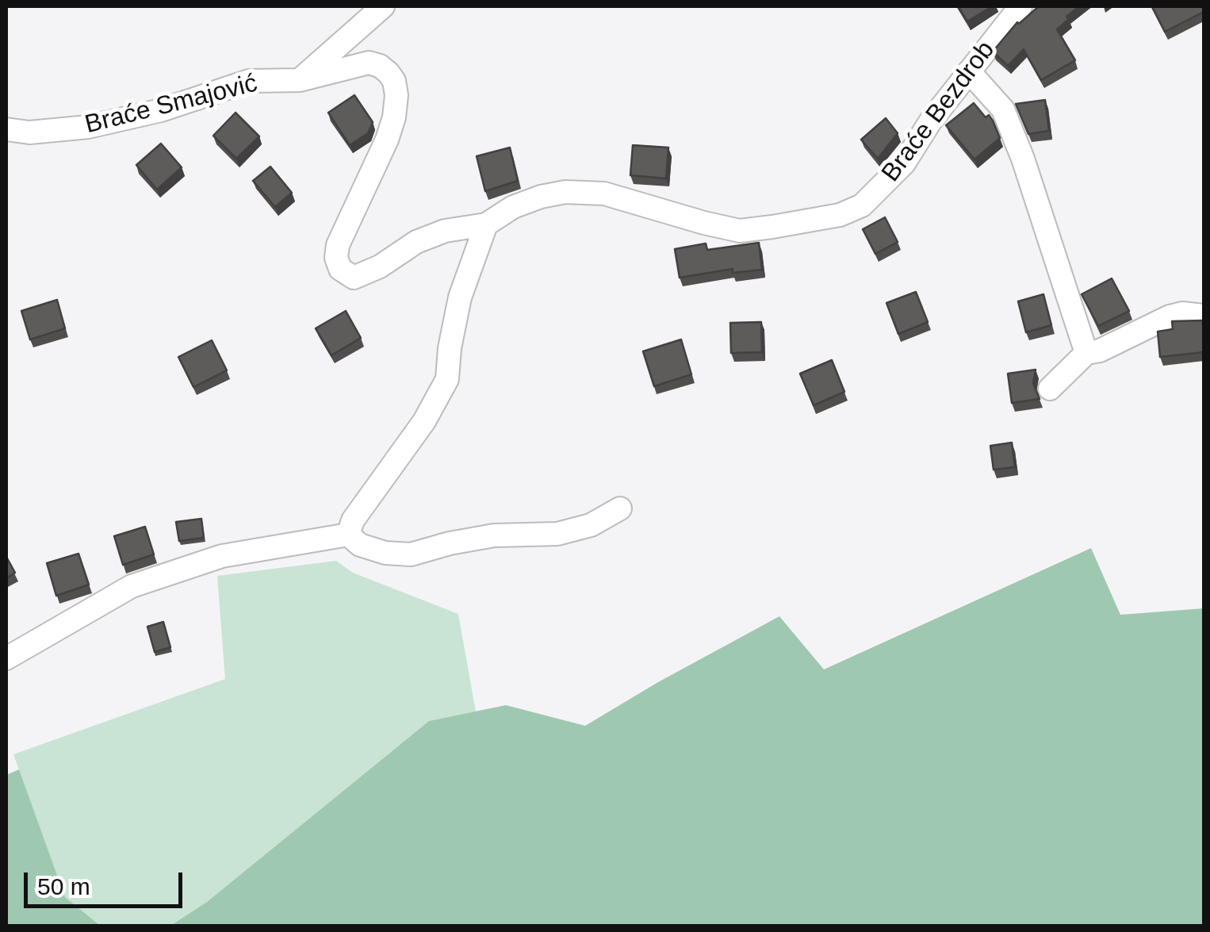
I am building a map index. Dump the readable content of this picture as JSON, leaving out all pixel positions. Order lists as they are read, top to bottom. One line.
{"streets":{"street":["Braće Smajović","Braće Bezdrob"]},"crossings":[["Braće Smajović","Braće Bezdrob"]],"scale_bar":"50 m"}
